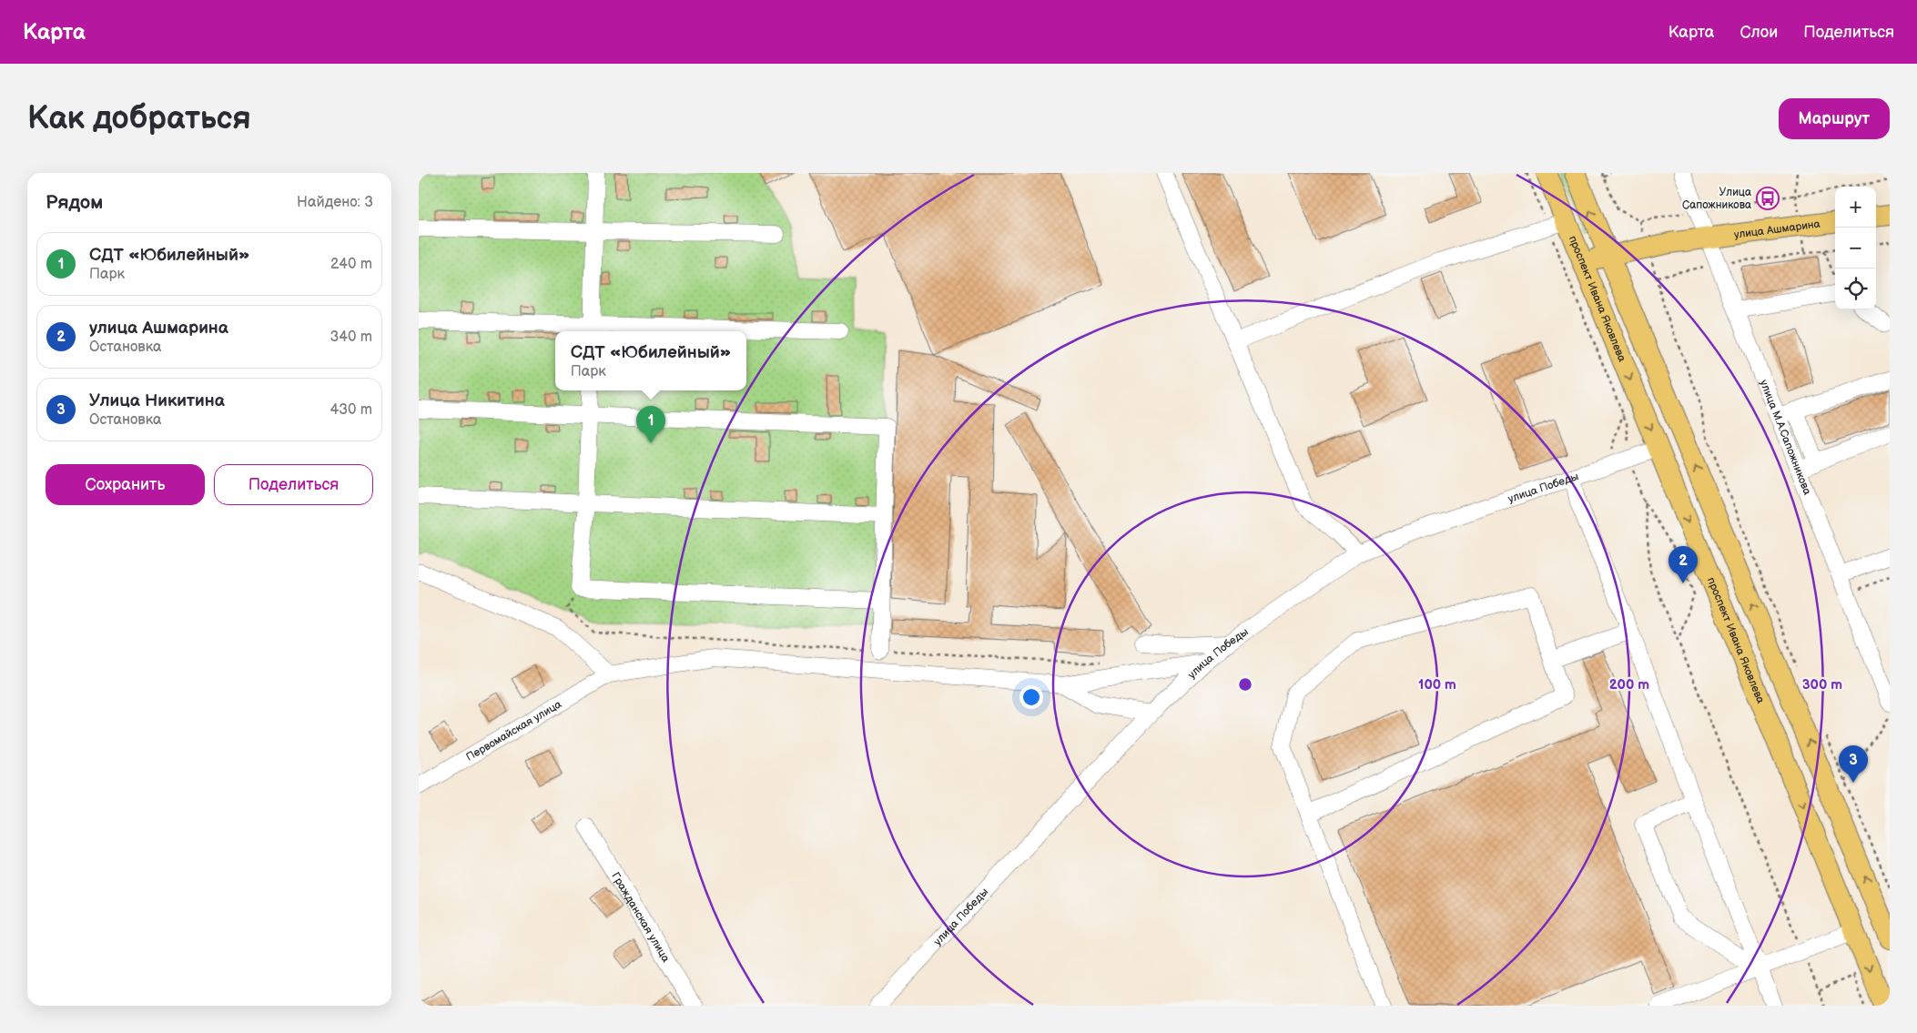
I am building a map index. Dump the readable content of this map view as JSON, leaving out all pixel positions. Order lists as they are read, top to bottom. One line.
{"streets":{"main road":["улица Ашмарина","проспект Ивана Яковлева"],"street":["улица М.А.Сапожникова","улица Победы","Первомайская улица","Гражданская улица"]},"crossings":[["улица Ашмарина","проспект Ивана Яковлева"],["улица Ашмарина","улица М.А.Сапожникова"],["проспект Ивана Яковлева","улица Победы"]],"places":{"bus stop":["Улица Сапожникова"]},"page":{"header":"Карта","nav":["Карта","Слои","Поделиться"],"buttons":["Маршрут",["Сохранить","Поделиться"]],"title":"Как добраться","heading":["Рядом","Найдено: 3"],"map_buttons":["+","−"],"list":[{"mark":"1","name":"СДТ «Юбилейный»","note":"Парк","value":"240 m"},{"mark":"2","name":"улица Ашмарина","note":"Остановка","value":"340 m"},{"mark":"3","name":"Улица Никитина","note":"Остановка","value":"430 m"}],"popup":["СДТ «Юбилейный»","Парк"],"pins":["1","2","3"]},"rings":["100 m","200 m","300 m"]}
